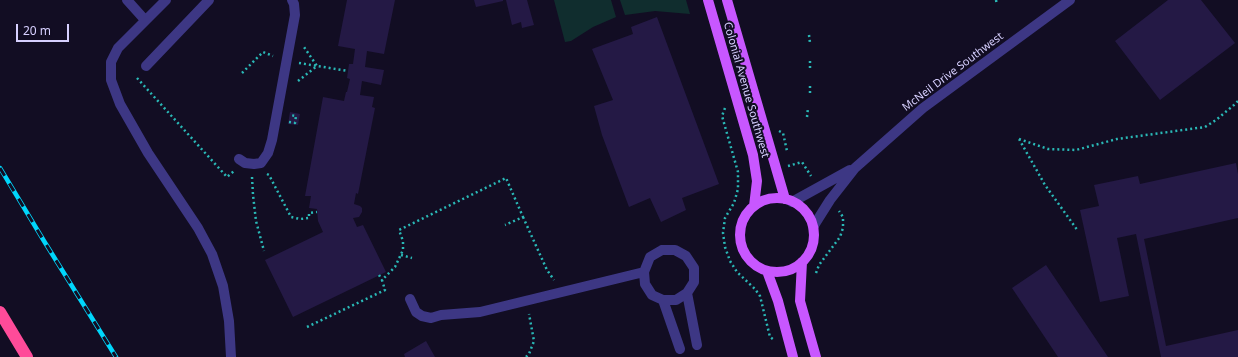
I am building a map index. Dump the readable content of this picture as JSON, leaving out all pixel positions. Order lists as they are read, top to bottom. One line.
{"streets":{"main road":["Colonial Avenue Southwest"],"street":["McNeil Drive Southwest"]},"crossings":[["McNeil Drive Southwest","Colonial Avenue Southwest"]],"scale_bar":"20 m"}
